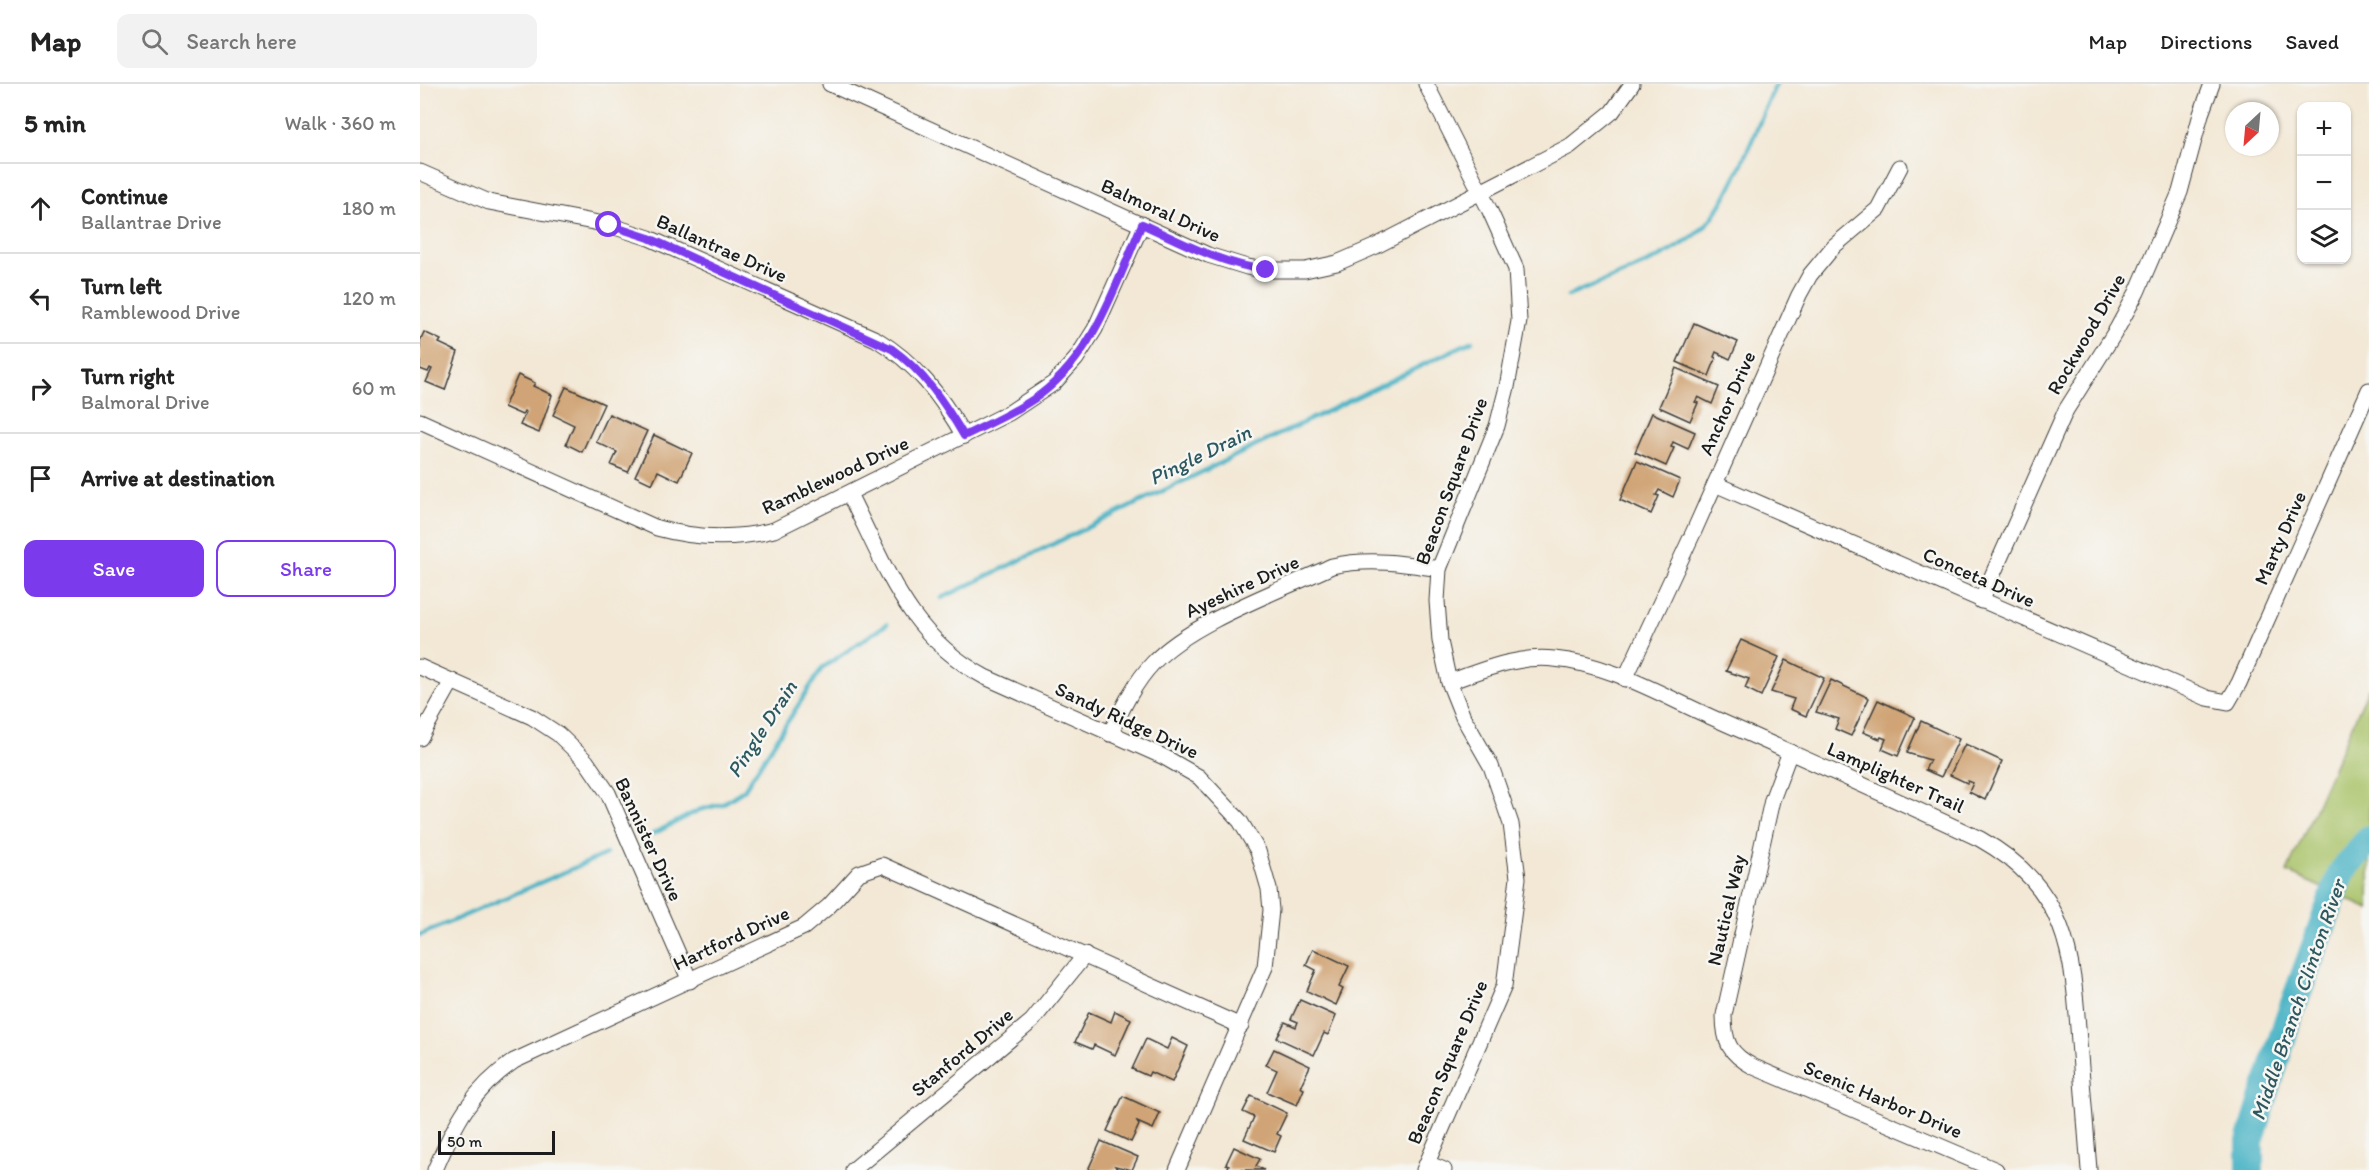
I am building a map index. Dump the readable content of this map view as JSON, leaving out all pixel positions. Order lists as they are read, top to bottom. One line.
{"streets":{"street":["Balmoral Drive","Ballantrae Drive","Rockwood Drive","Anchor Drive","Ramblewood Drive","Beacon Square Drive","Marty Drive","Conceta Drive","Ayeshire Drive","Sandy Ridge Drive","Lamplighter Trail","Bannister Drive","Nautical Way","Hartford Drive","Stanford Drive","Scenic Harbor Drive"]},"crossings":[["Balmoral Drive","Ramblewood Drive"],["Balmoral Drive","Beacon Square Drive"],["Ballantrae Drive","Ramblewood Drive"],["Rockwood Drive","Conceta Drive"],["Anchor Drive","Conceta Drive"],["Anchor Drive","Lamplighter Trail"],["Ramblewood Drive","Sandy Ridge Drive"],["Beacon Square Drive","Ayeshire Drive"],["Beacon Square Drive","Lamplighter Trail"],["Marty Drive","Conceta Drive"],["Ayeshire Drive","Sandy Ridge Drive"],["Sandy Ridge Drive","Hartford Drive"],["Lamplighter Trail","Nautical Way"],["Bannister Drive","Hartford Drive"],["Nautical Way","Scenic Harbor Drive"],["Hartford Drive","Stanford Drive"]],"water":["Pingle Drain","Middle Branch Clinton River"],"scale_bar":"50 m","north":"bottom left","page":{"header":"Map","search":"Search here","nav":["Map","Directions","Saved"],"heading":["5 min","Walk · 360 m"],"map_buttons":["+","−"],"list":[["Continue","Ballantrae Drive","180 m"],["Turn left","Ramblewood Drive","120 m"],["Turn right","Balmoral Drive","60 m"],"Arrive at destination"],"buttons":["Save","Share"],"scale":"50 m"}}
